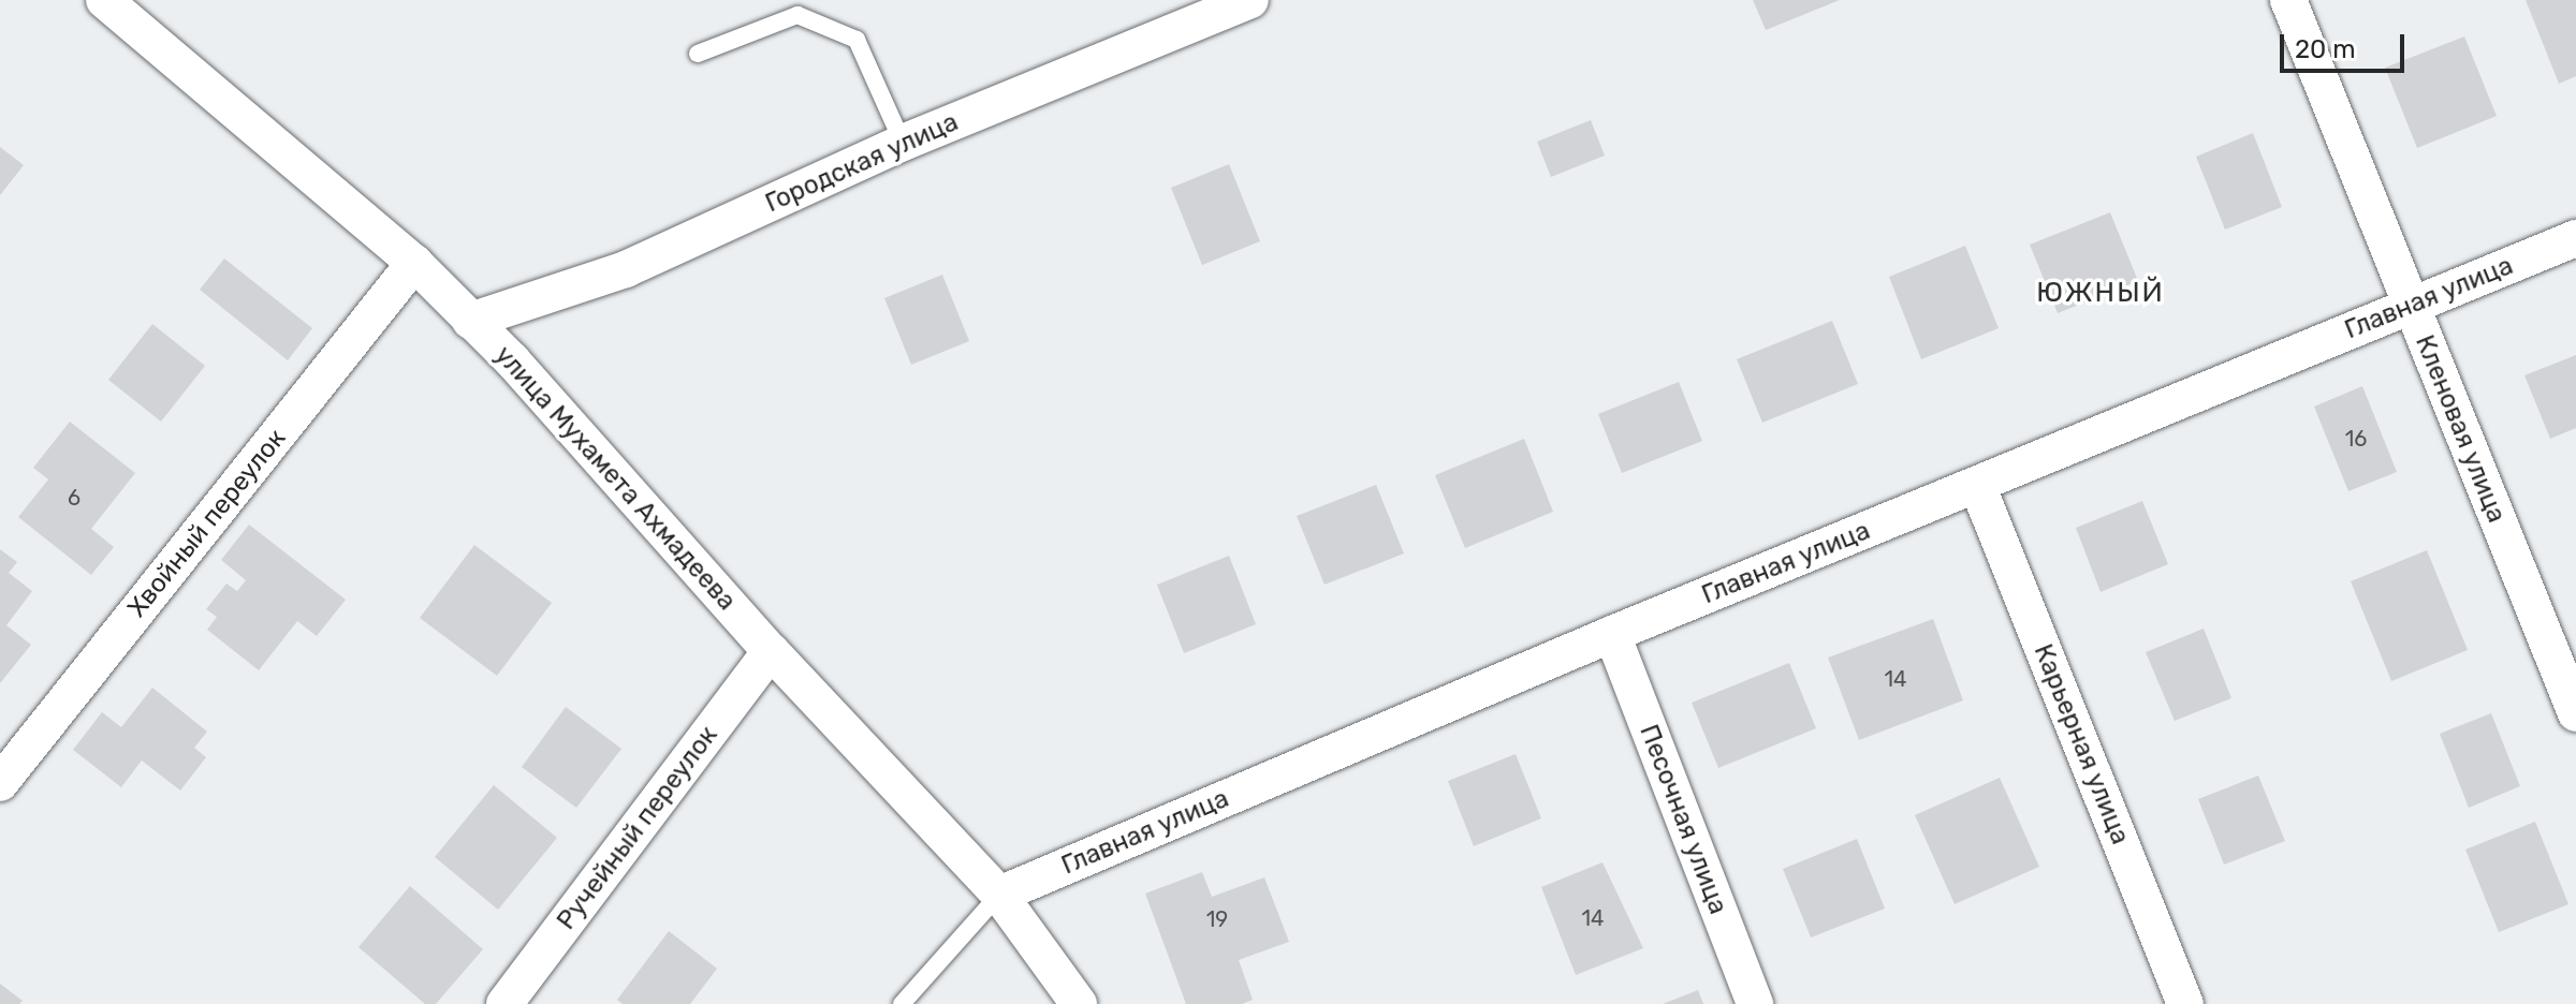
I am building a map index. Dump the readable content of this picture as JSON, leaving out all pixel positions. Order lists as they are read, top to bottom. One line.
{"streets":{"street":["Городская улица","Главная улица","Кленовая улица","улица Мухамета Ахмадеева","Хвойный переулок","Карьерная улица","Песочная улица","Ручейный переулок"]},"crossings":[["Городская улица","улица Мухамета Ахмадеева"],["Главная улица","Кленовая улица"],["Главная улица","улица Мухамета Ахмадеева"],["Главная улица","Карьерная улица"],["Главная улица","Песочная улица"],["улица Мухамета Ахмадеева","Хвойный переулок"],["улица Мухамета Ахмадеева","Ручейный переулок"]],"districts":["ЮЖНЫЙ"],"house_numbers":["16","6","14","14","19"],"scale_bar":"20 m"}
